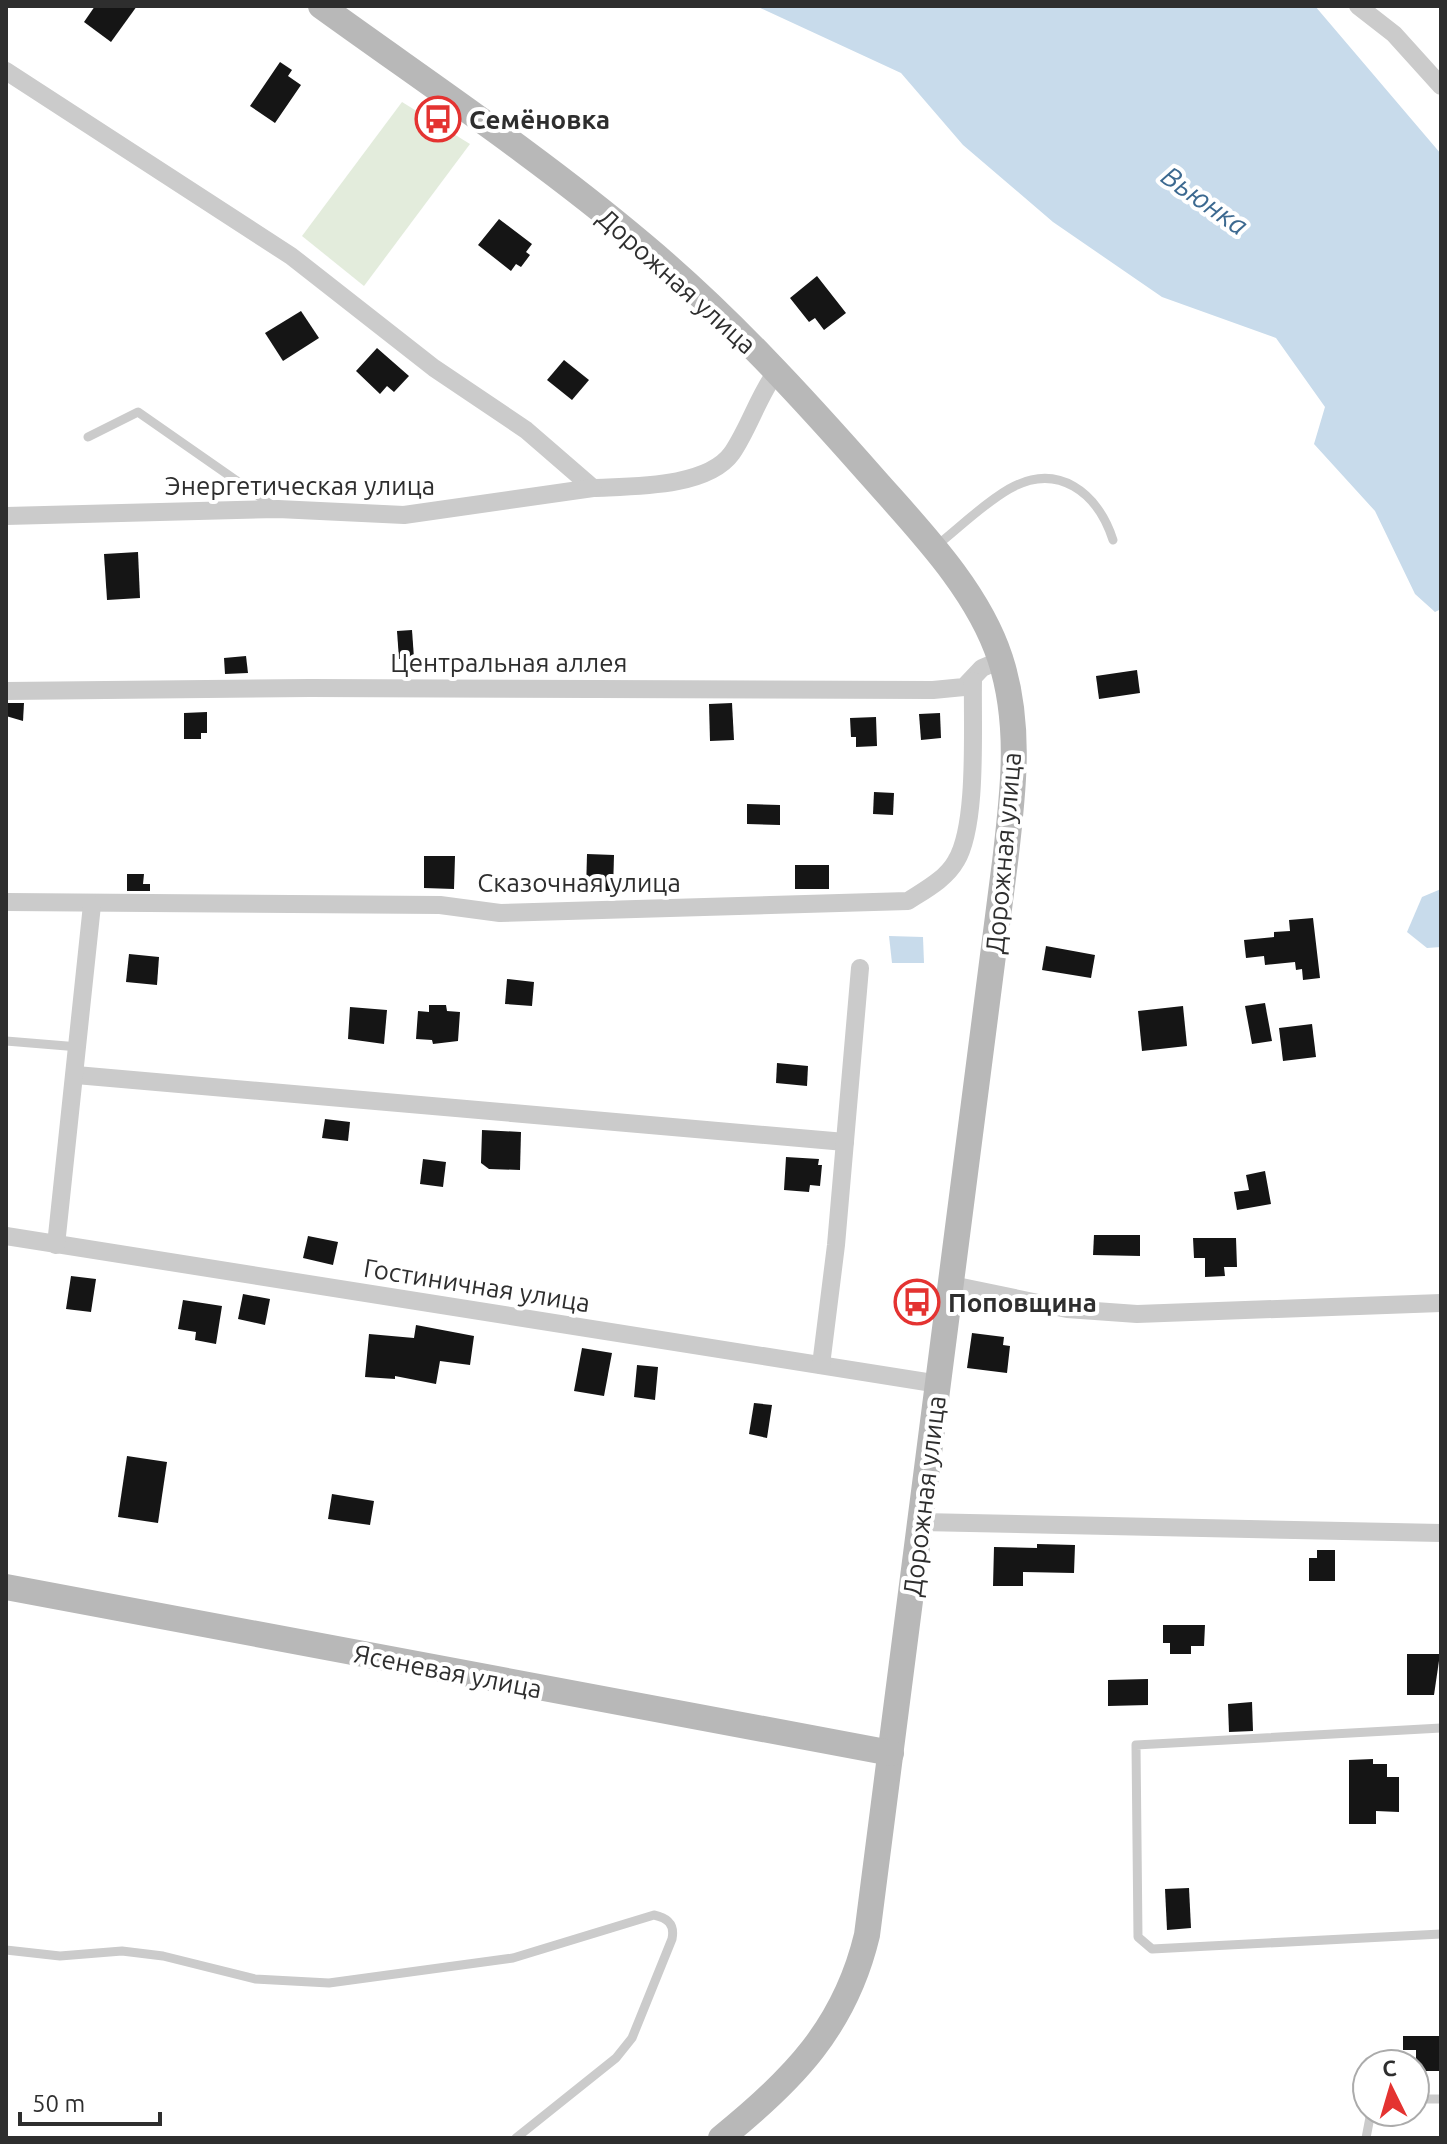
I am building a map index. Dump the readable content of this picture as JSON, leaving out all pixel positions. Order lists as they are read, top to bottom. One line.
{"streets":{"main road":["Дорожная улица","Ясеневая улица"],"street":["Энергетическая улица","Центральная аллея","Сказочная улица","Гостиничная улица"]},"crossings":[["Дорожная улица","Энергетическая улица"],["Дорожная улица","Центральная аллея"],["Дорожная улица","Гостиничная улица"],["Дорожная улица","Ясеневая улица"],["Центральная аллея","Сказочная улица"]],"water":["Вьюнка"],"places":{"bus stop":["Семёновка","Поповщина"]},"scale_bar":"50 m","north":"top"}
